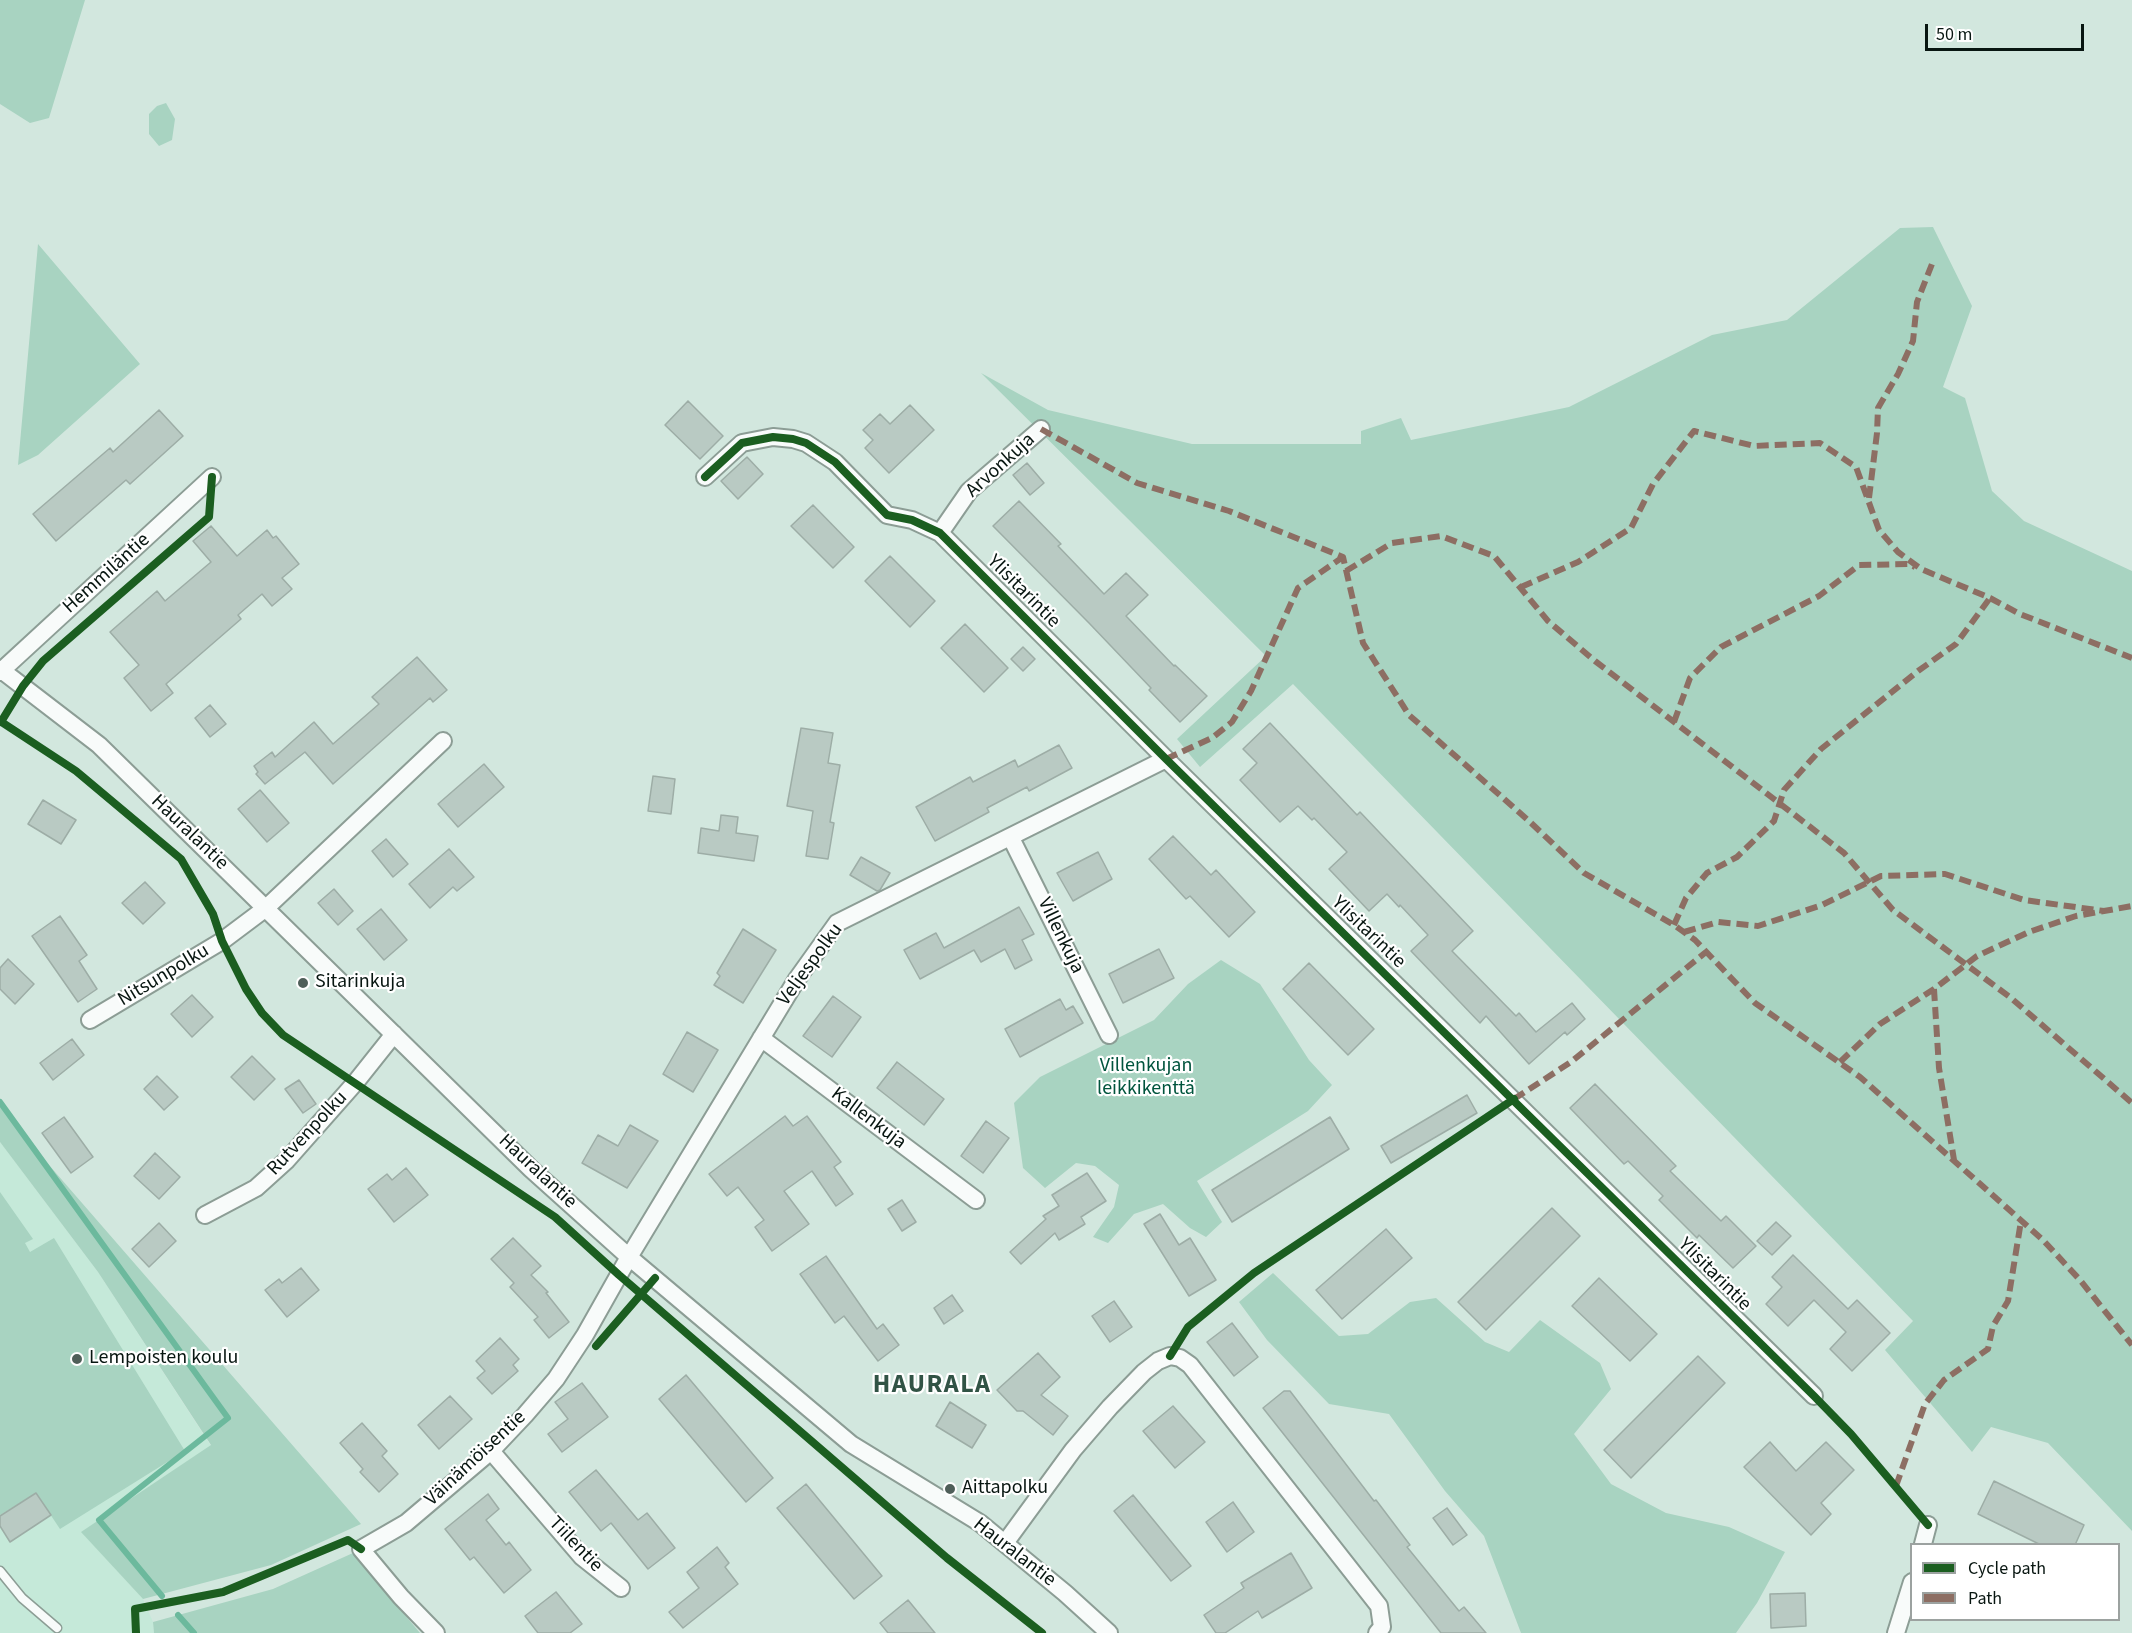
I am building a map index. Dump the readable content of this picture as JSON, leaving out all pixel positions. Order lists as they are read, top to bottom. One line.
{"streets":{"street":["Arvonkuja","Hemmiläntie","Ylisitarintie","Hauralantie","Villenkuja","Veljespolku","Nitsunpolku","Kallenkuja","Rutvenpolku","Väinämöisentie","Tiilentie"]},"crossings":[["Arvonkuja","Ylisitarintie"],["Hemmiläntie","Hauralantie"],["Ylisitarintie","Veljespolku"],["Hauralantie","Veljespolku"],["Hauralantie","Nitsunpolku"],["Hauralantie","Rutvenpolku"],["Hauralantie","Väinämöisentie"],["Villenkuja","Veljespolku"],["Veljespolku","Kallenkuja"],["Veljespolku","Väinämöisentie"],["Väinämöisentie","Tiilentie"]],"districts":["HAURALA"],"parks":["Villenkujan leikkikenttä"],"places":["Sitarinkuja","Lempoisten koulu","Aittapolku"],"legend":["Cycle path","Path"],"scale_bar":"50 m"}
